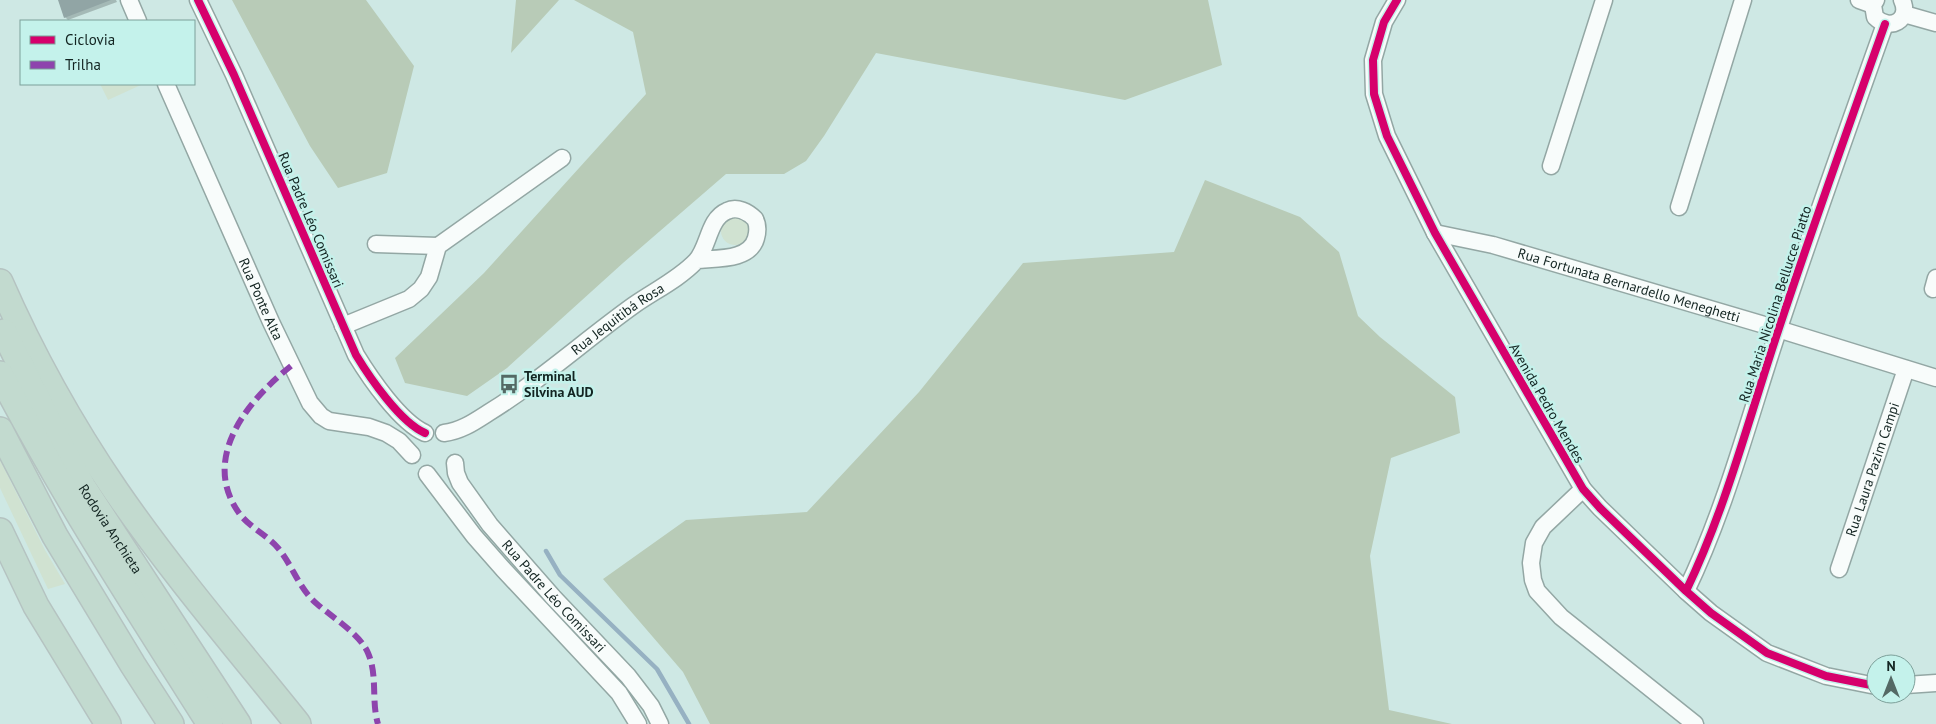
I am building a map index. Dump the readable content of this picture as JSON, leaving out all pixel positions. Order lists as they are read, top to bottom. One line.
{"streets":{"highway":["Rodovia Anchieta"],"street":["Rua Padre Léo Comissari","Rua Fortunata Bernardello Meneghetti","Rua Ponte Alta","Rua Maria Nicolina Bellucce Piatto","Rua Jequitibá Rosa","Avenida Pedro Mendes","Rua Laura Pazim Campi"]},"crossings":[["Rua Padre Léo Comissari","Rua Ponte Alta"],["Rua Padre Léo Comissari","Rua Jequitibá Rosa"],["Rua Fortunata Bernardello Meneghetti","Rua Maria Nicolina Bellucce Piatto"],["Rua Fortunata Bernardello Meneghetti","Avenida Pedro Mendes"],["Rua Fortunata Bernardello Meneghetti","Rua Laura Pazim Campi"],["Rua Ponte Alta","Rua Jequitibá Rosa"],["Rua Maria Nicolina Bellucce Piatto","Avenida Pedro Mendes"]],"places":{"bus stop":["Terminal Silvina AUD"]},"legend":["Ciclovia","Trilha"],"north":"top"}
